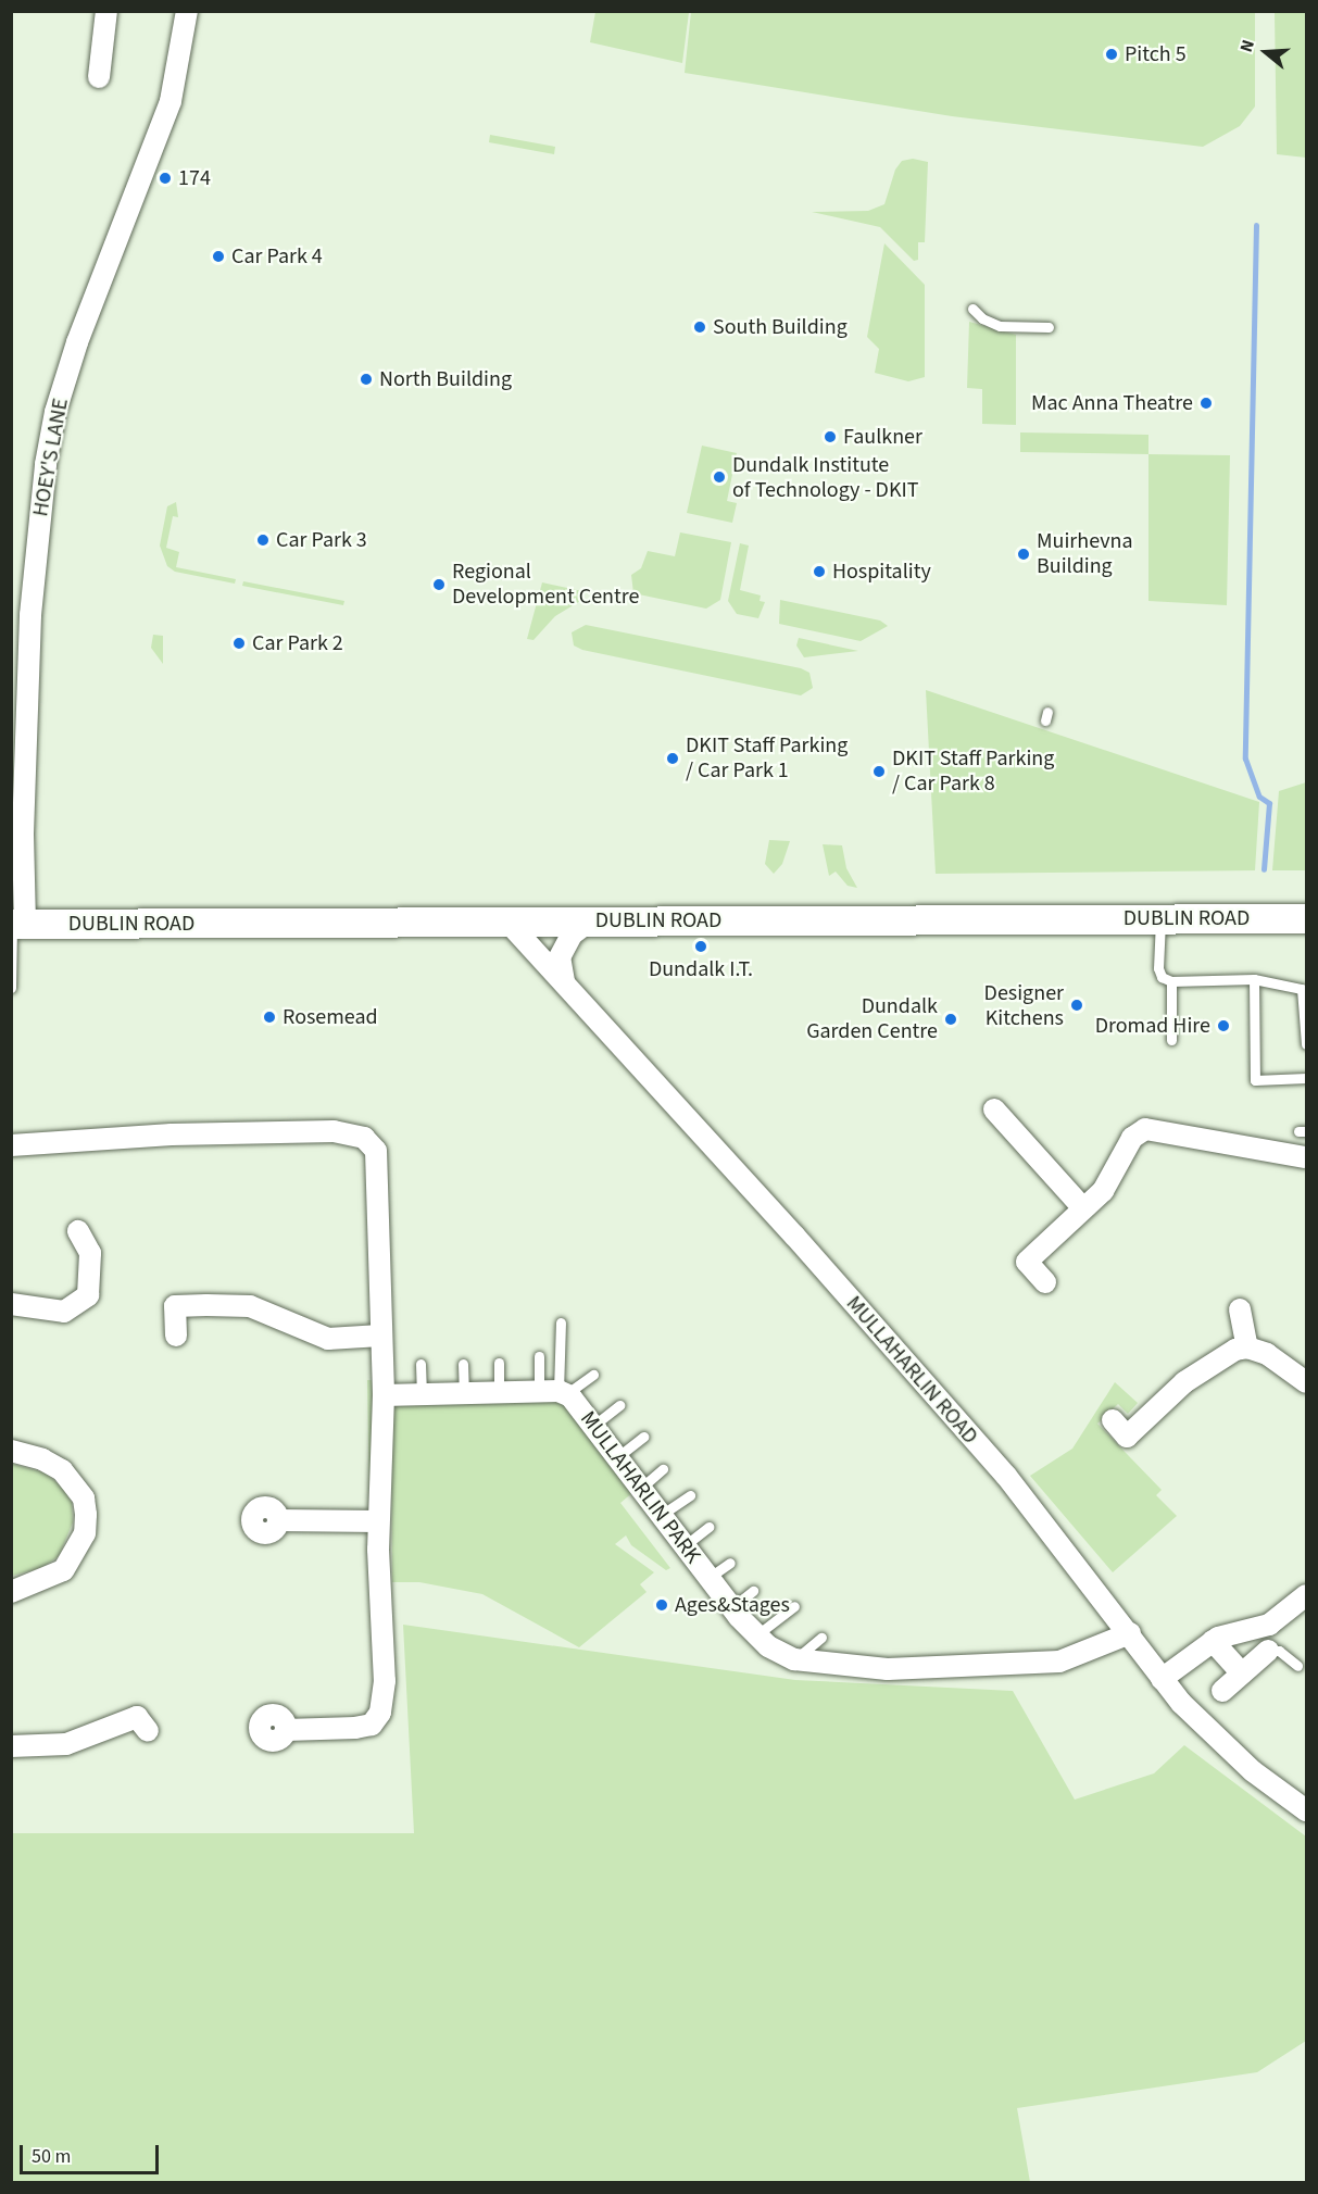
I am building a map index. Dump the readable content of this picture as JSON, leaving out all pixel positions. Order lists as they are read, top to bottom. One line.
{"streets":{"main road":["DUBLIN ROAD"],"street":["HOEY'S LANE","MULLAHARLIN ROAD","MULLAHARLIN PARK"]},"crossings":[["HOEY'S LANE","DUBLIN ROAD"],["DUBLIN ROAD","MULLAHARLIN ROAD"],["MULLAHARLIN ROAD","MULLAHARLIN PARK"]],"places":["Pitch 5","174","Car Park 4","South Building","North Building","Mac Anna Theatre","Faulkner","Dundalk Institute of Technology - DKIT","Car Park 3","Muirhevna Building","Hospitality","Regional Development Centre","Car Park 2","DKIT Staff Parking / Car Park 1","DKIT Staff Parking / Car Park 8","Dundalk I.T.","Designer Kitchens","Rosemead","Dundalk Garden Centre","Dromad Hire","Ages&Stages"],"scale_bar":"50 m","north":"left"}
